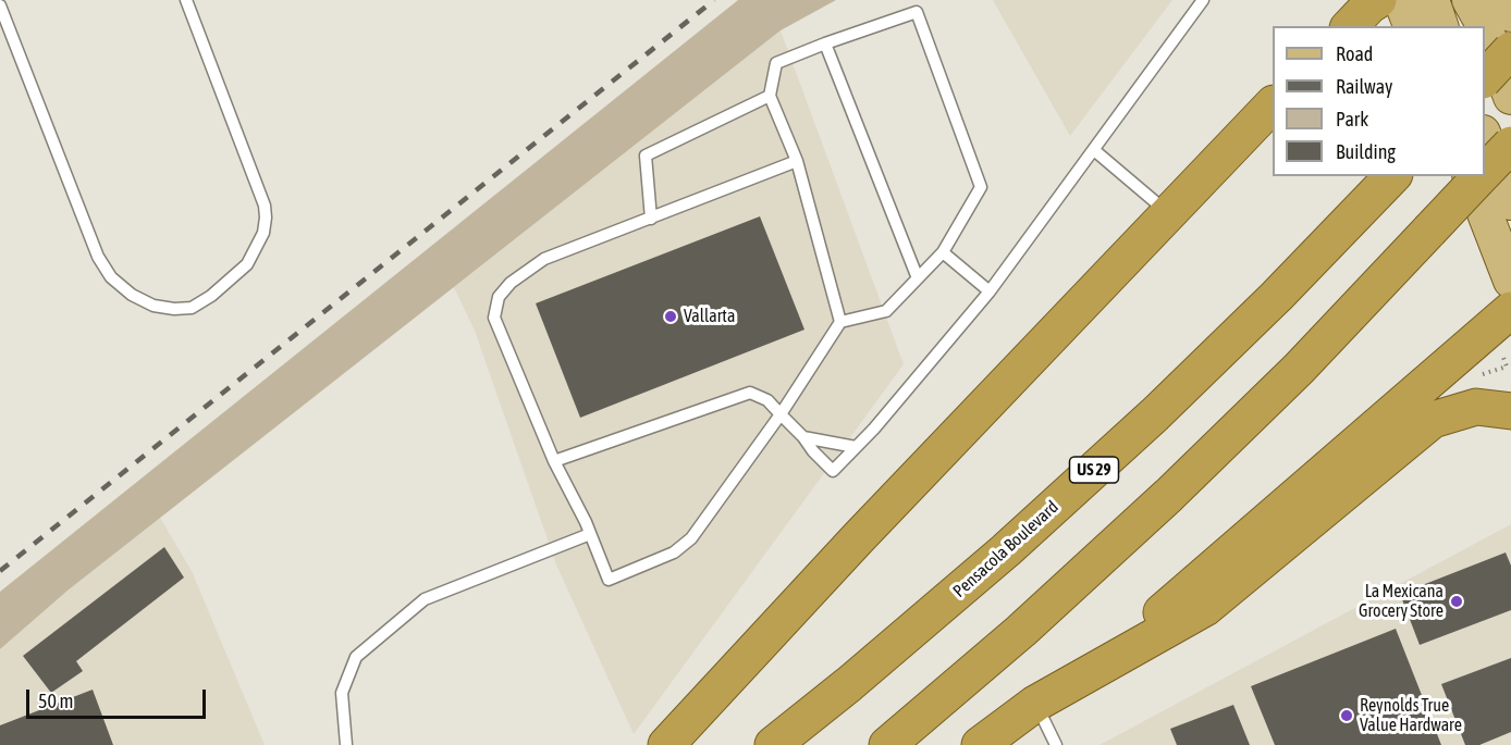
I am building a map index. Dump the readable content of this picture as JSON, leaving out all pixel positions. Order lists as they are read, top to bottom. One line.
{"streets":{"highway":["US 29","Pensacola Boulevard"]},"places":["Vallarta","La Mexicana Grocery Store","Reynolds True Value Hardware"],"legend":["Road","Railway","Park","Building"],"scale_bar":"50 m"}
